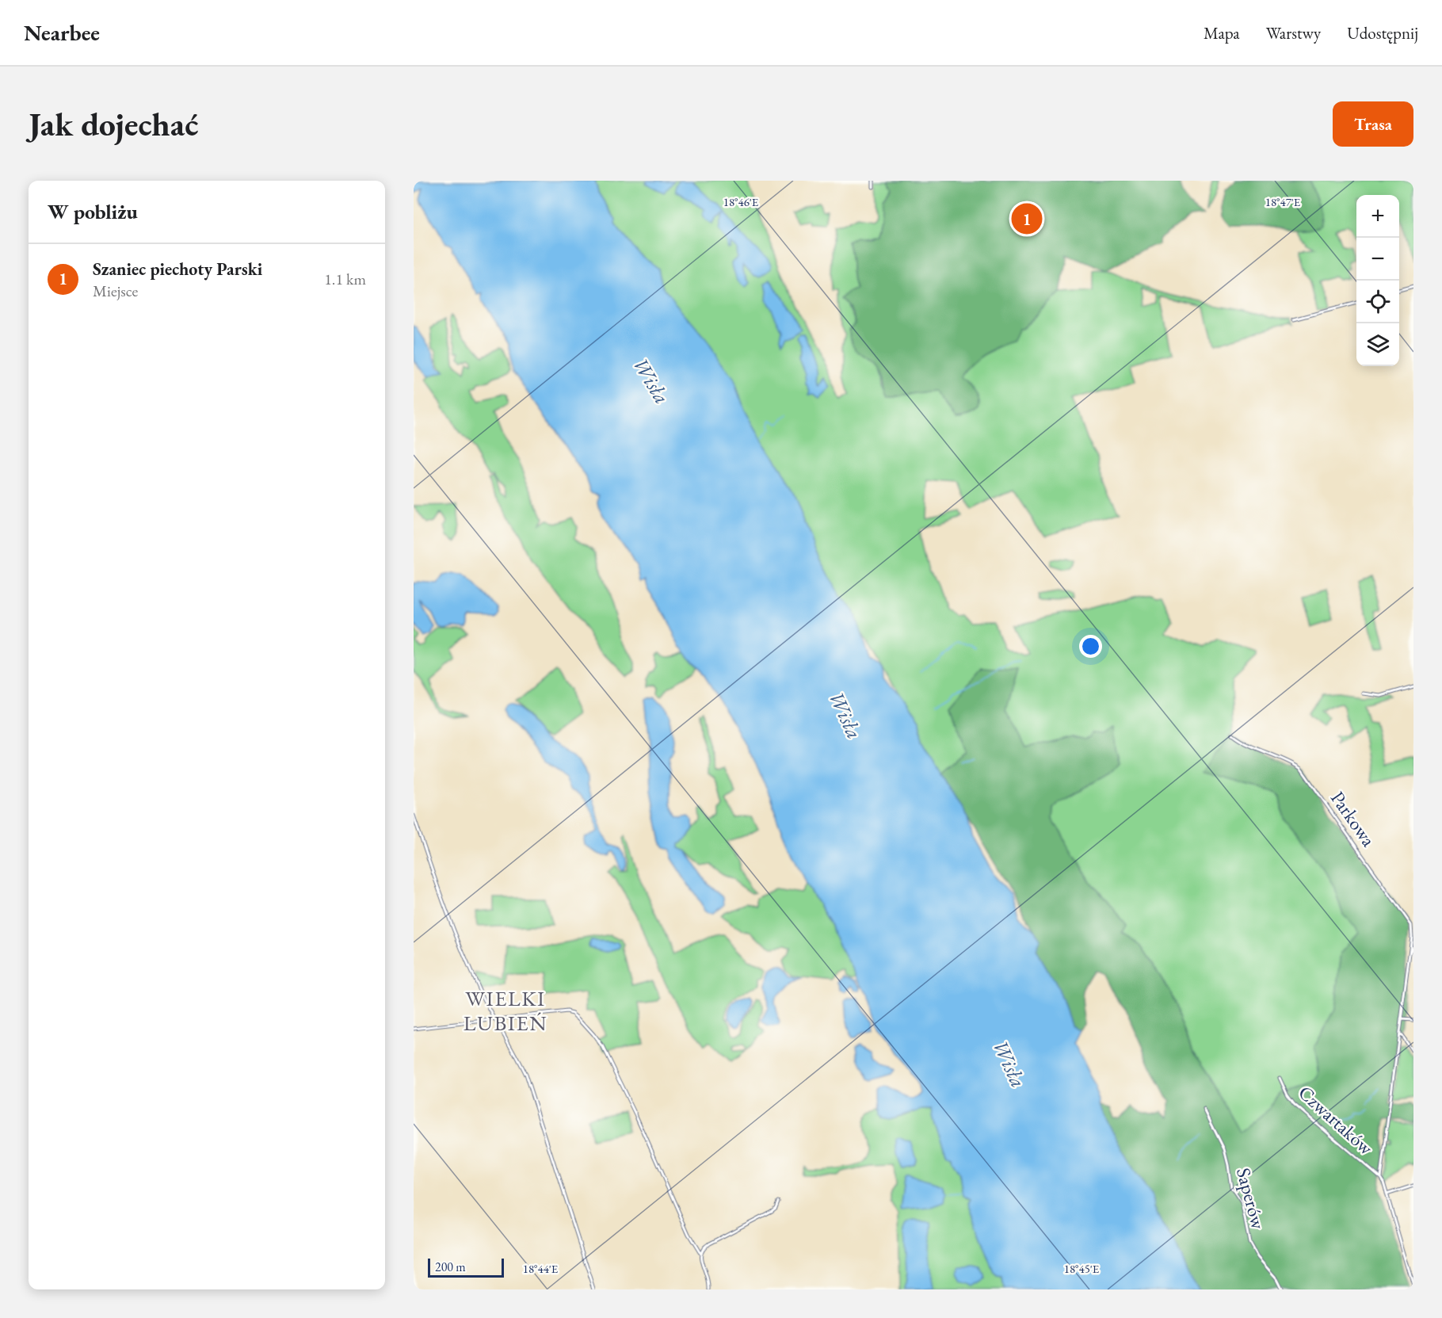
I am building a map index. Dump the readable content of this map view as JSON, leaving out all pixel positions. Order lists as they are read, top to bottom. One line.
{"streets":{"street":["Parkowa","Czwartaków","Saperów"]},"crossings":[["Parkowa","Czwartaków"]],"districts":["WIELKI LUBIEŃ"],"water":["Wisła"],"scale_bar":"200 m","page":{"header":"Nearbee","nav":["Mapa","Warstwy","Udostępnij"],"buttons":"Trasa","title":"Jak dojechać","heading":"W pobliżu","map_buttons":["+","−"],"pins":"1","list":[{"mark":"1","name":"Szaniec piechoty Parski","note":"Miejsce","value":"1.1 km"}],"scale":"200 m"},"coordinates":["18°46'E","18°47'E","18°44'E","18°45'E"]}
